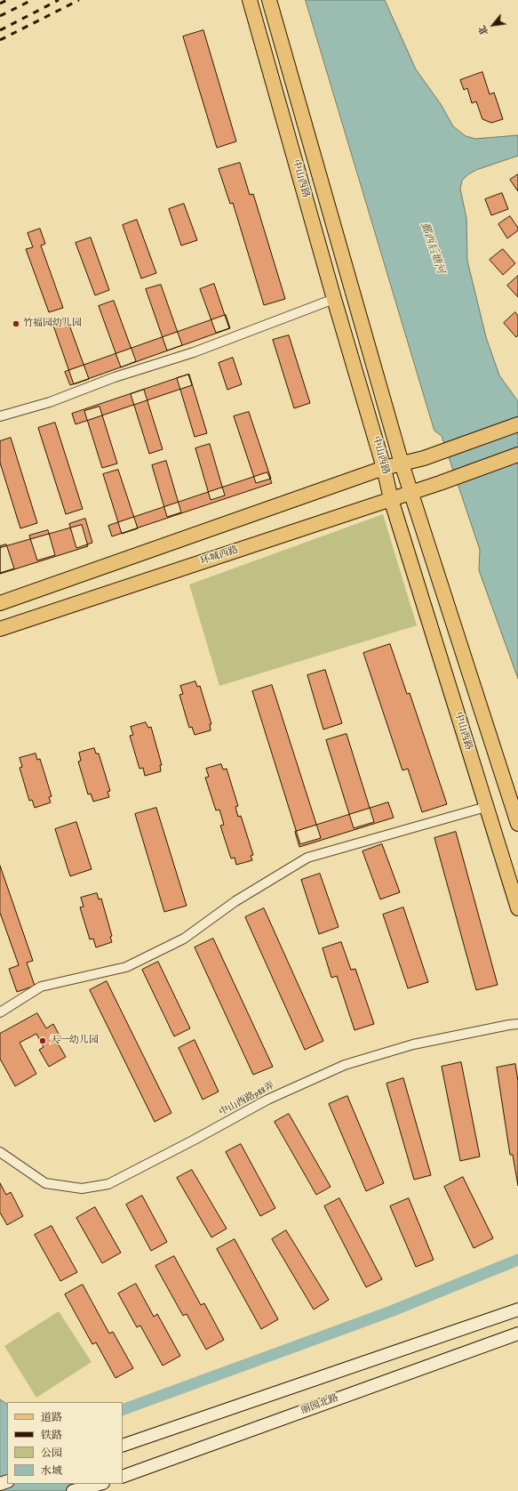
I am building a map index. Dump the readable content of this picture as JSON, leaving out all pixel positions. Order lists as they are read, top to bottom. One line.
{"streets":{"main road":["中山西路","环城西路","丽园北路"],"street":["中山西路988弄"]},"crossings":[["中山西路","环城西路"]],"water":["鄞西后塘河"],"places":["竹福园幼儿园","天一幼儿园"],"legend":["道路","铁路","公园","水域"],"north":"bottom left"}
